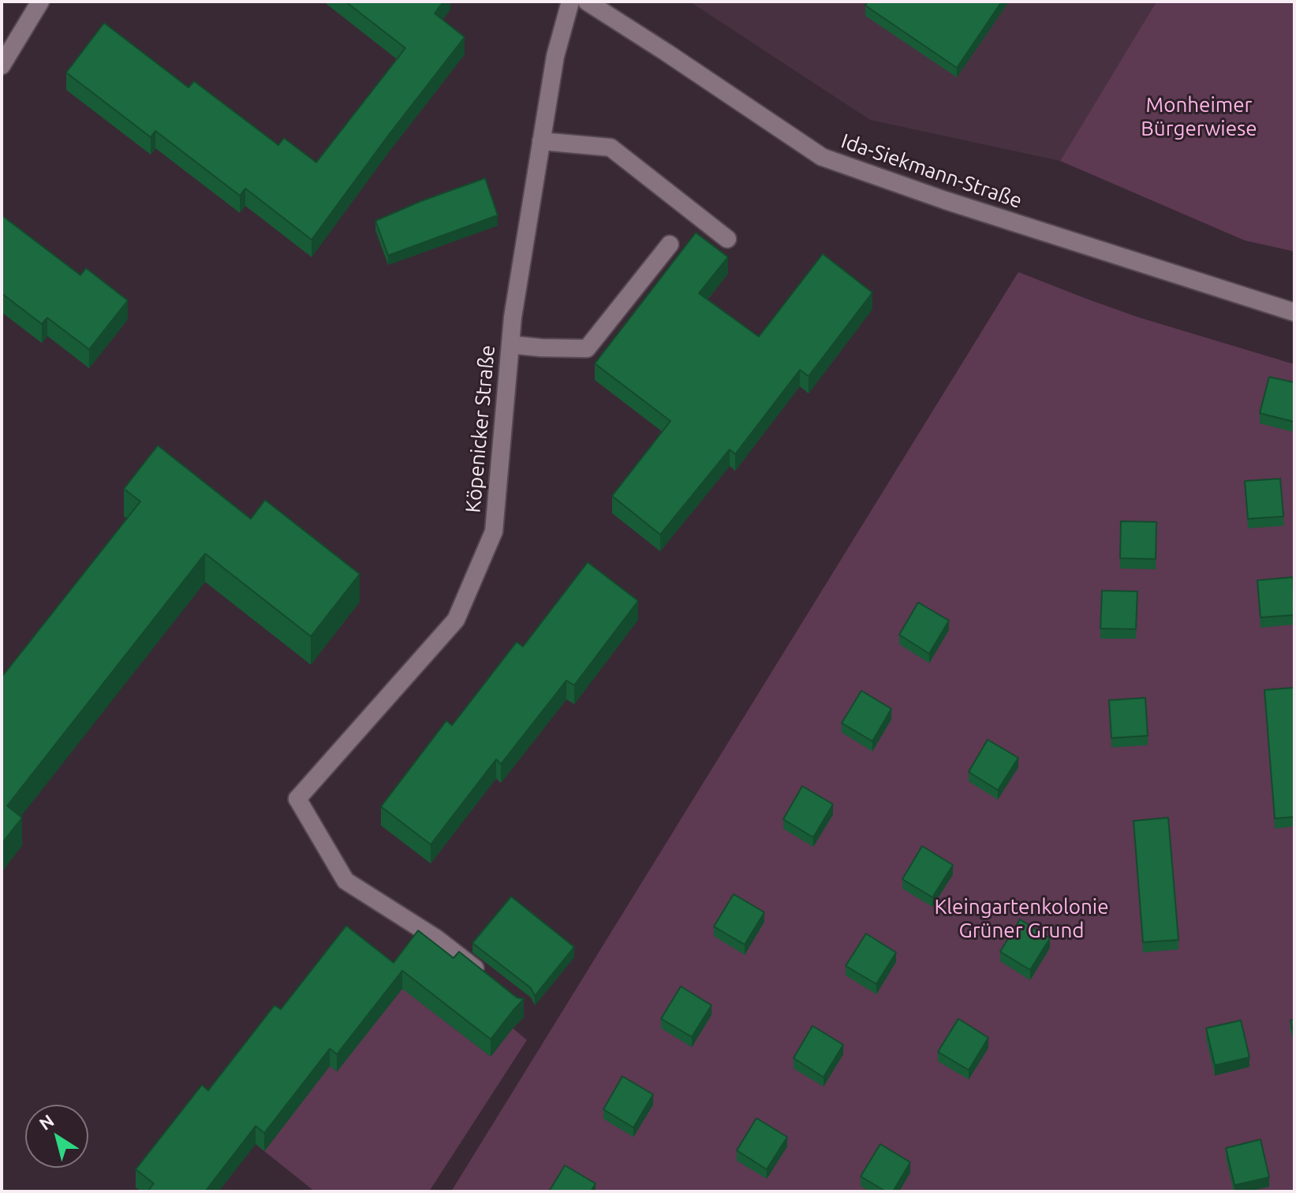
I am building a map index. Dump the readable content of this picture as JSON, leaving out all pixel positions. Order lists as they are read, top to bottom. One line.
{"streets":{"street":["Ida-Siekmann-Straße","Köpenicker Straße"]},"parks":["Monheimer Bürgerwiese","Kleingartenkolonie Grüner Grund"],"north":"top left"}
